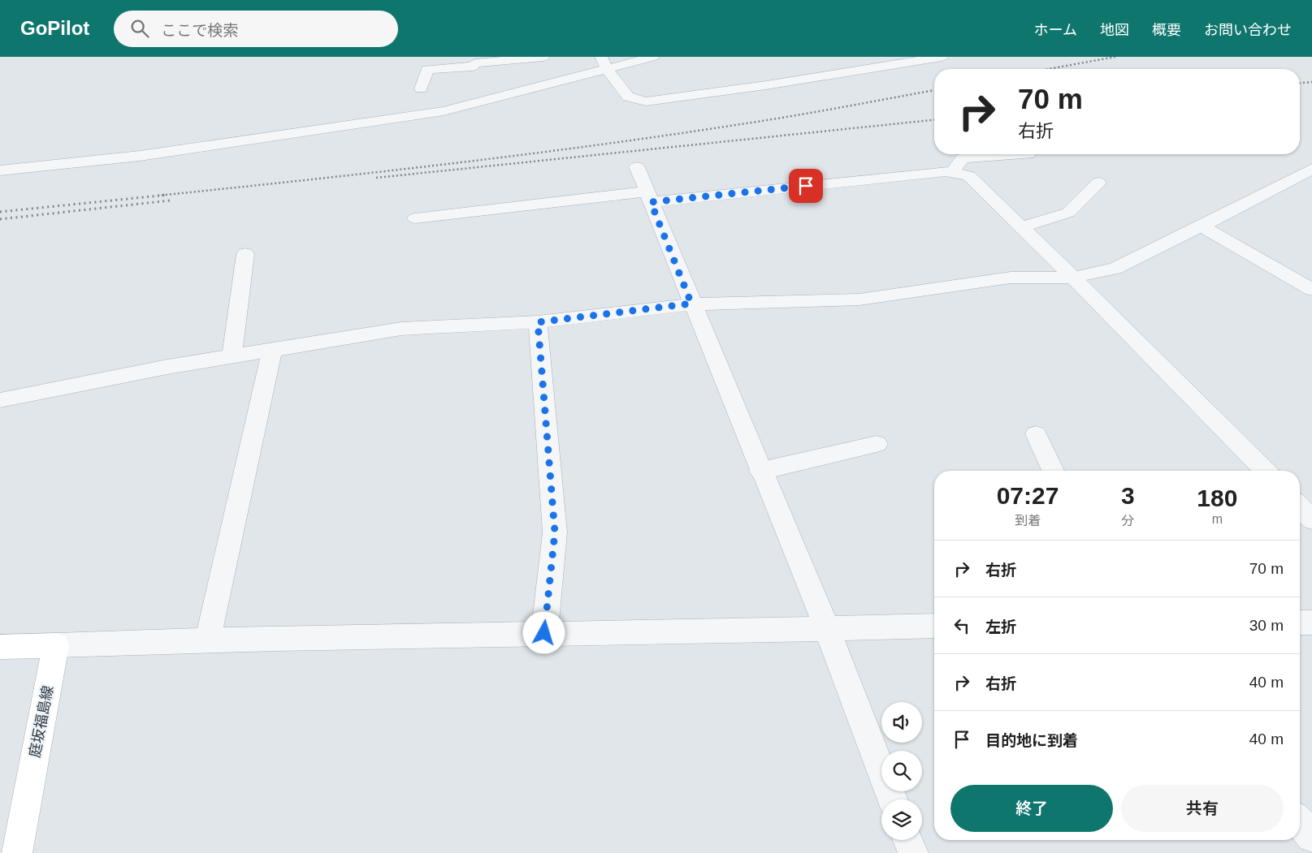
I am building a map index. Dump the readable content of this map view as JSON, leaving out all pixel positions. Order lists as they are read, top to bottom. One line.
{"streets":{"main road":["庭坂福島線"]},"page":{"header":"GoPilot","search":"ここで検索","nav":["ホーム","地図","概要","お問い合わせ"],"turn":["70 m","右折"],"eta":["07:27","到着","3","分","180","m"],"list":[{"name":"右折","value":"70 m"},{"name":"左折","value":"30 m"},{"name":"右折","value":"40 m"},{"name":"目的地に到着","value":"40 m"}],"buttons":["終了","共有"]}}
